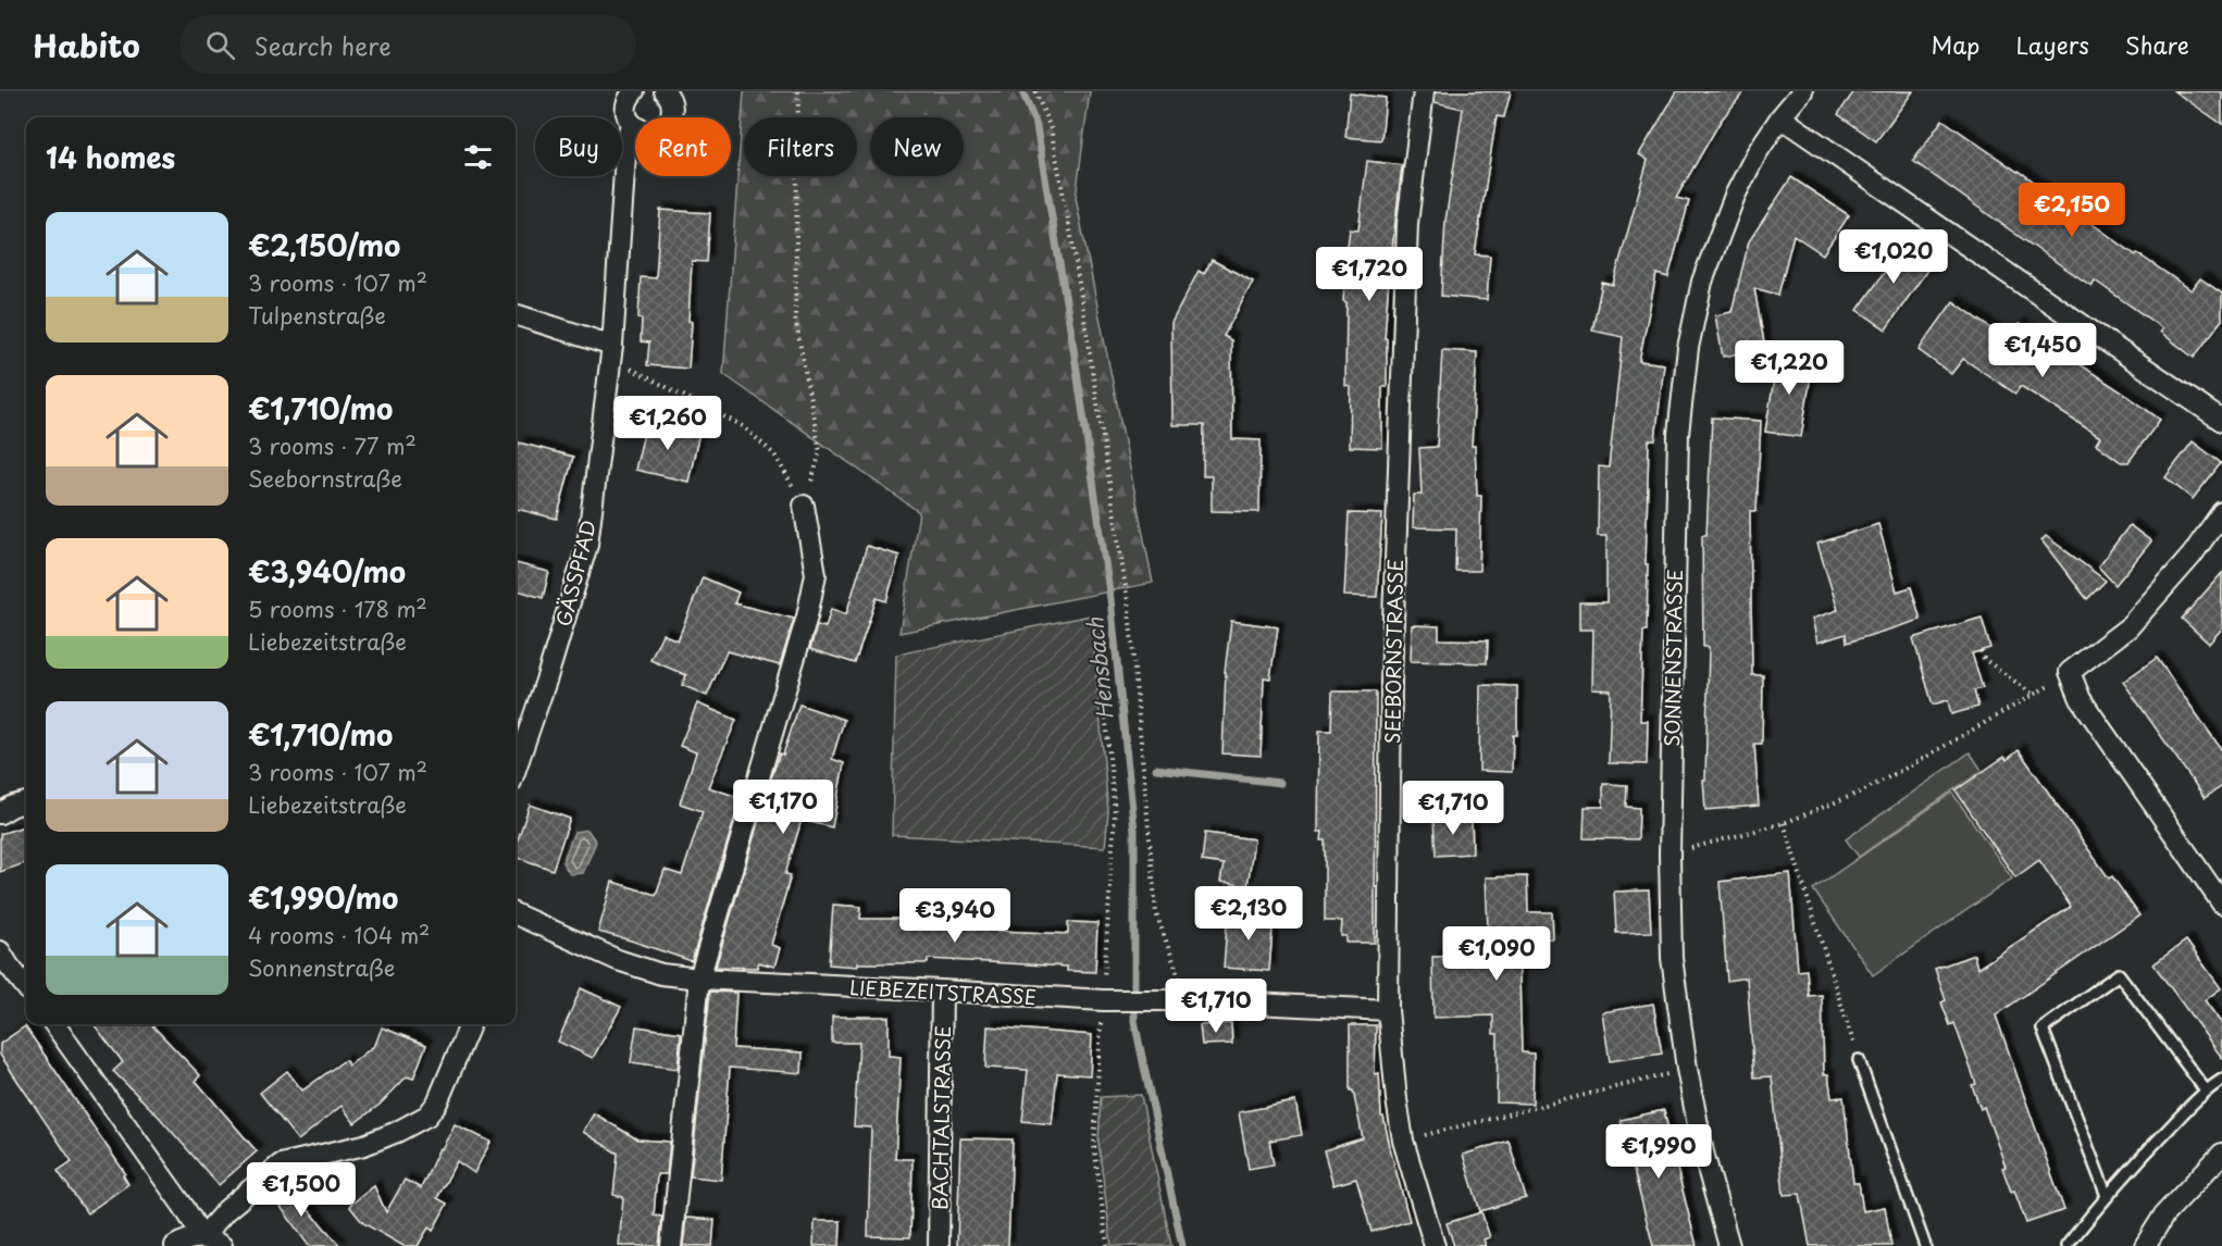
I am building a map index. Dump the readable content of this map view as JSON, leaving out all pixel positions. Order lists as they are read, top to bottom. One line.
{"streets":{"street":["GÄSSPFAD","SEEBORNSTRASSE","SONNENSTRASSE","LIEBEZEITSTRASSE","BACHTALSTRASSE"]},"crossings":[["SEEBORNSTRASSE","LIEBEZEITSTRASSE"],["LIEBEZEITSTRASSE","BACHTALSTRASSE"]],"water":["Hensbach"],"page":{"header":"Habito","search":"Search here","nav":["Map","Layers","Share"],"chip":["Buy","Rent","Filters","New"],"heading":"14 homes","price":["€2,150","€1,020","€1,720","€1,450","€1,220","€1,260","€1,170","€1,710","€2,130","€3,940","€1,090","€1,710","€1,990","€1,500"],"list":[{"name":"€2,150/mo","note":"3 rooms · 107 m² · Tulpenstraße"},{"name":"€1,710/mo","note":"3 rooms · 77 m² · Seebornstraße"},{"name":"€3,940/mo","note":"5 rooms · 178 m² · Liebezeitstraße"},{"name":"€1,710/mo","note":"3 rooms · 107 m² · Liebezeitstraße"},{"name":"€1,990/mo","note":"4 rooms · 104 m² · Sonnenstraße"}]}}
